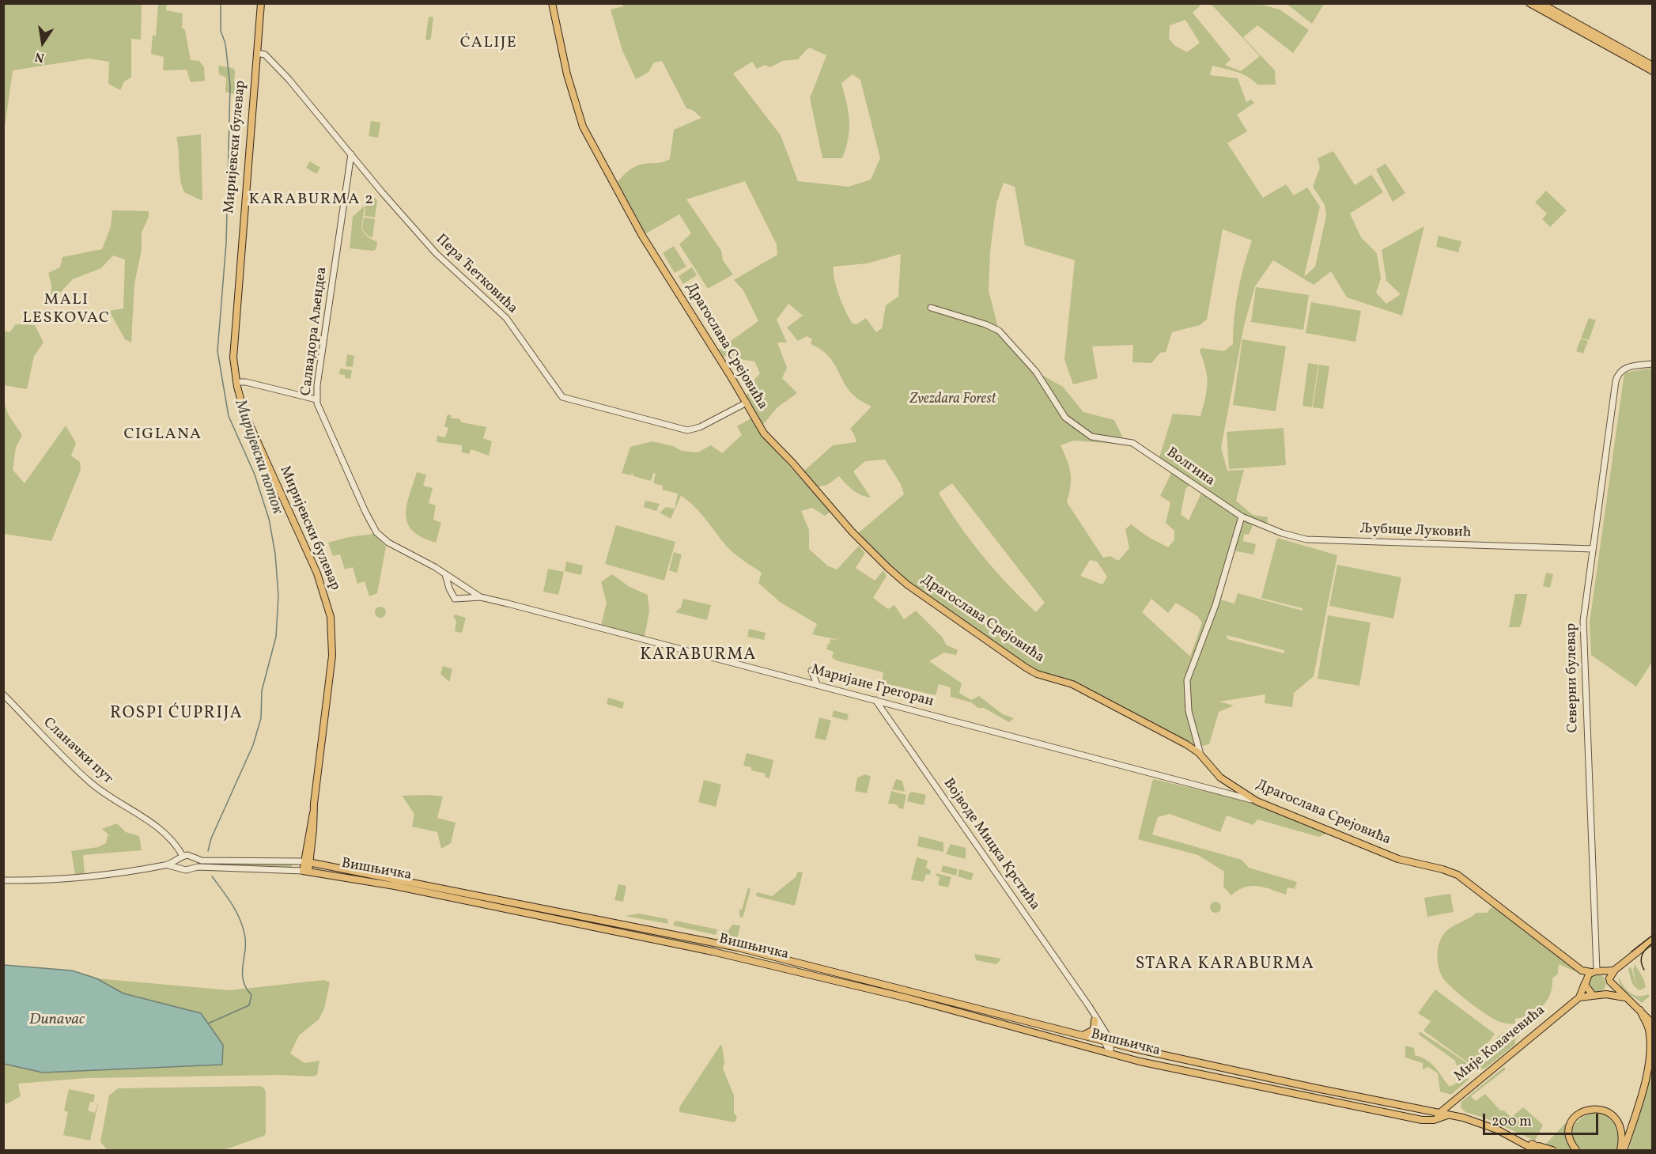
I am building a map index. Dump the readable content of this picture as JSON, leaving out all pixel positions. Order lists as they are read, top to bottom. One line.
{"streets":{"main road":["Миријевски булевар","Драгослава Срејовића","Вишњичка","Мије Ковачевића"],"street":["Пера Ћетковића","Салвадора Аљендеа","Волгина","Љубице Луковић","Северни булевар","Маријане Грегоран","Сланачки пут","Војводе Мицка Крстића"]},"crossings":[["Миријевски булевар","Пера Ћетковића"],["Миријевски булевар","Вишњичка"],["Пера Ћетковића","Салвадора Аљендеа"],["Пера Ћетковића","Драгослава Срејовића"],["Салвадора Аљендеа","Маријане Грегоран"],["Драгослава Срејовића","Северни булевар"],["Драгослава Срејовића","Маријане Грегоран"],["Драгослава Срејовића","Мије Ковачевића"],["Волгина","Љубице Луковић"],["Љубице Луковић","Северни булевар"],["Северни булевар","Мије Ковачевића"],["Маријане Грегоран","Војводе Мицка Крстића"],["Сланачки пут","Вишњичка"],["Војводе Мицка Крстића","Вишњичка"],["Вишњичка","Мије Ковачевића"]],"districts":["ĆALIJE","KARABURMA 2","MALI LESKOVAC","CIGLANA","KARABURMA","ROSPI ĆUPRIJA","STARA KARABURMA"],"water":["Миријевски поток","Dunavac"],"parks":["Zvezdara Forest"],"scale_bar":"200 m","north":"bottom"}
